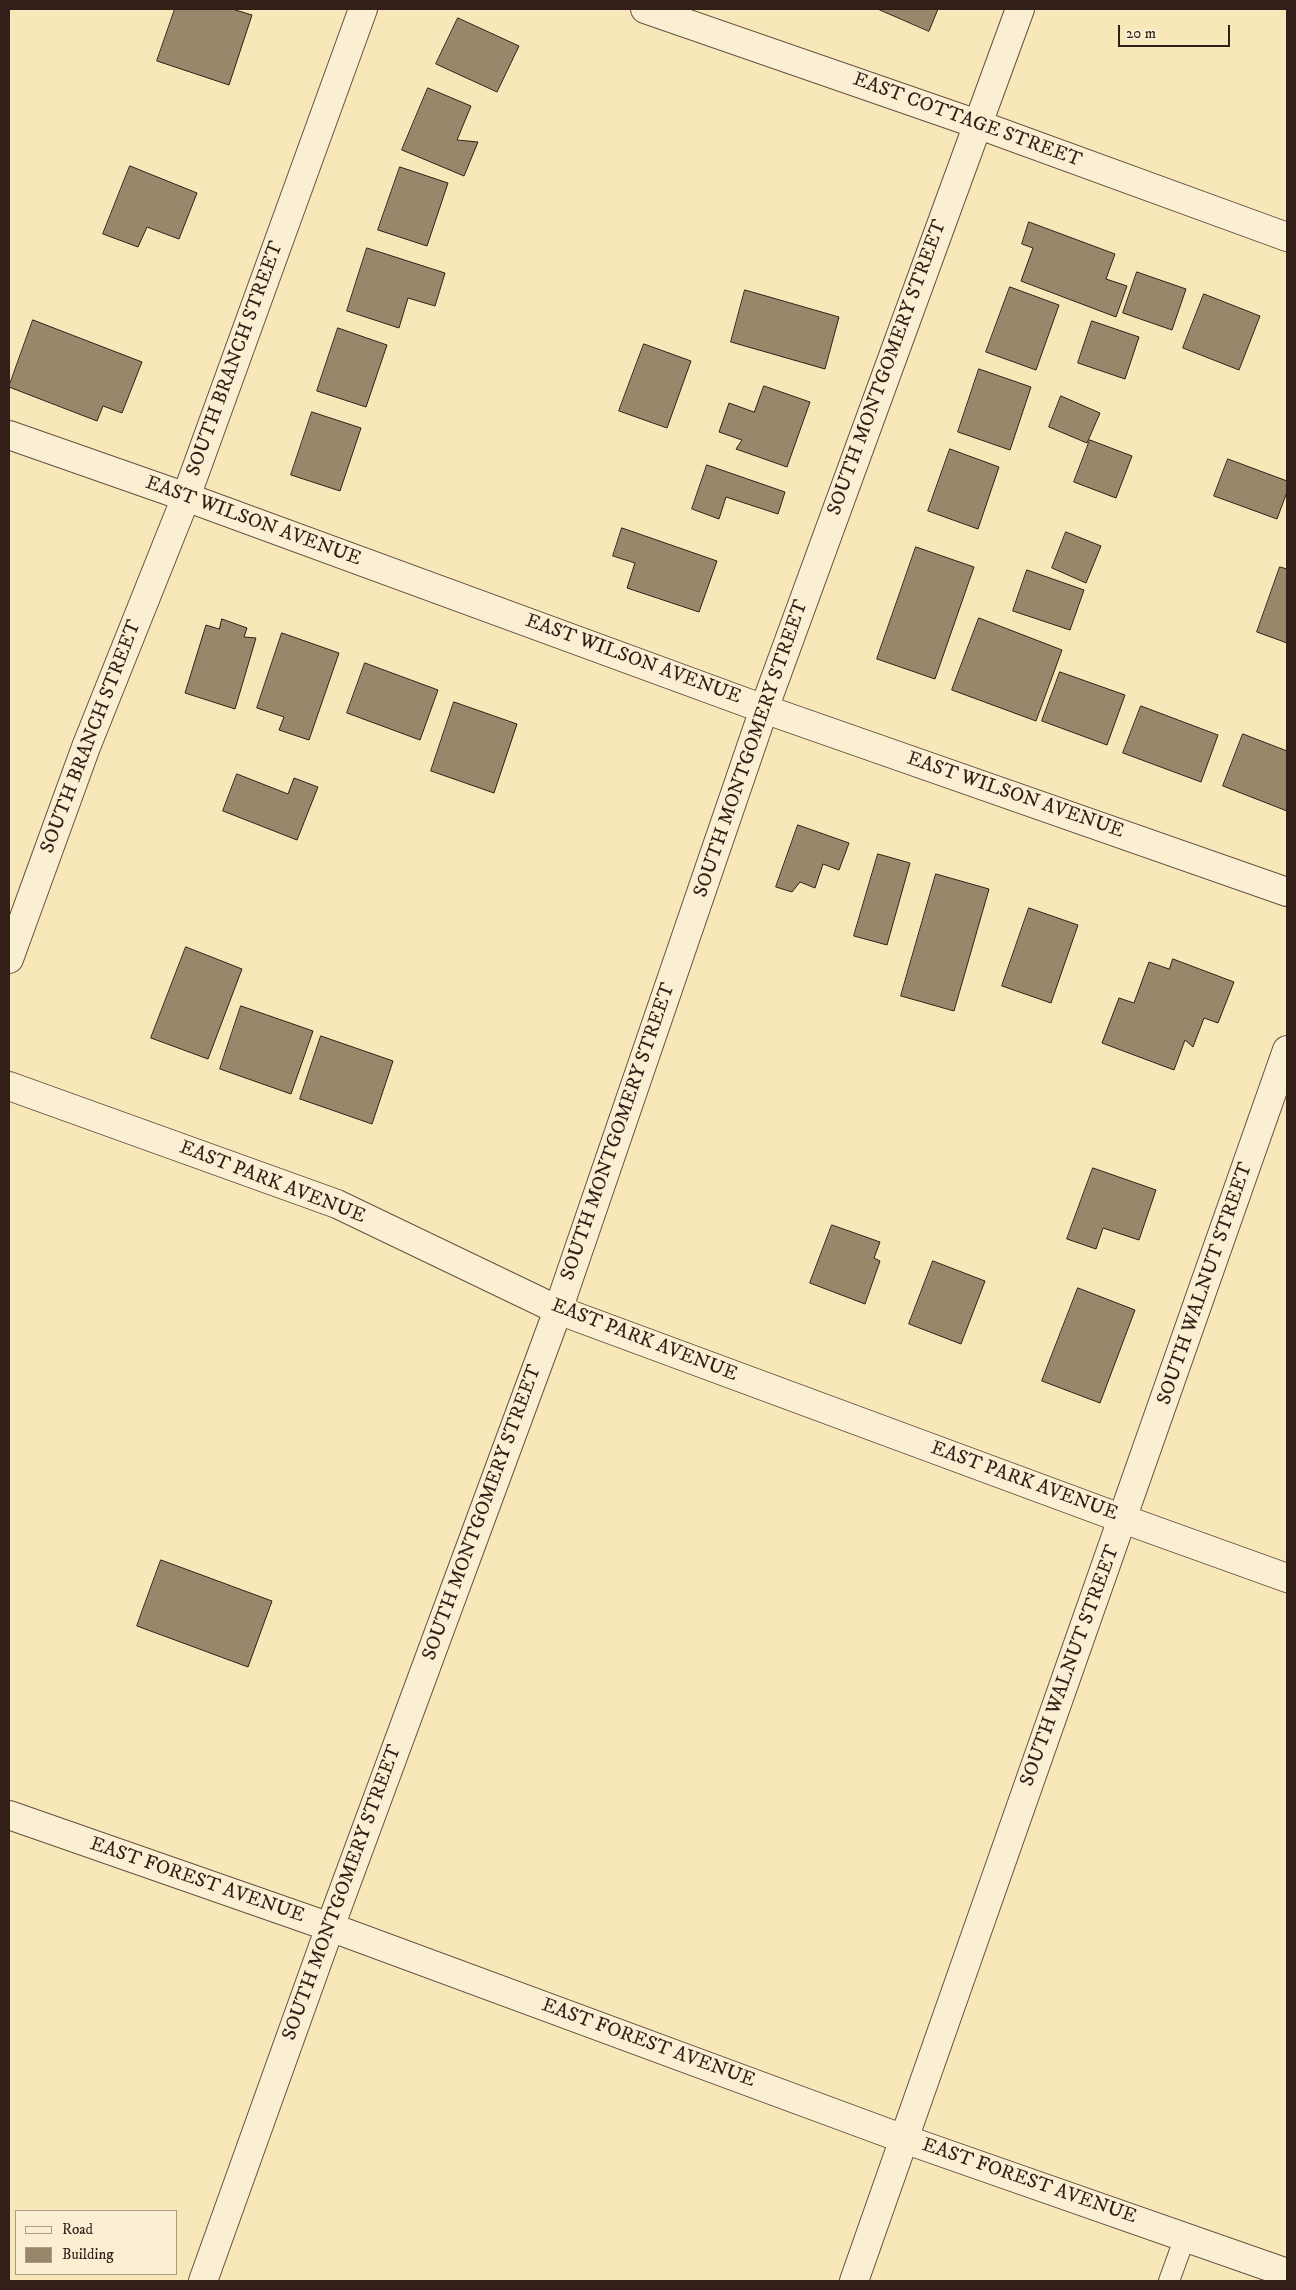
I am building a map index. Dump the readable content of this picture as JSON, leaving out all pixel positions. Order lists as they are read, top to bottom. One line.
{"streets":{"street":["EAST COTTAGE STREET","SOUTH BRANCH STREET","SOUTH MONTGOMERY STREET","EAST WILSON AVENUE","EAST PARK AVENUE","SOUTH WALNUT STREET","EAST FOREST AVENUE"]},"crossings":[["EAST COTTAGE STREET","SOUTH MONTGOMERY STREET"],["SOUTH BRANCH STREET","EAST WILSON AVENUE"],["SOUTH MONTGOMERY STREET","EAST WILSON AVENUE"],["SOUTH MONTGOMERY STREET","EAST PARK AVENUE"],["SOUTH MONTGOMERY STREET","EAST FOREST AVENUE"],["EAST PARK AVENUE","SOUTH WALNUT STREET"],["SOUTH WALNUT STREET","EAST FOREST AVENUE"]],"legend":["Road","Building"],"scale_bar":"20 m"}
